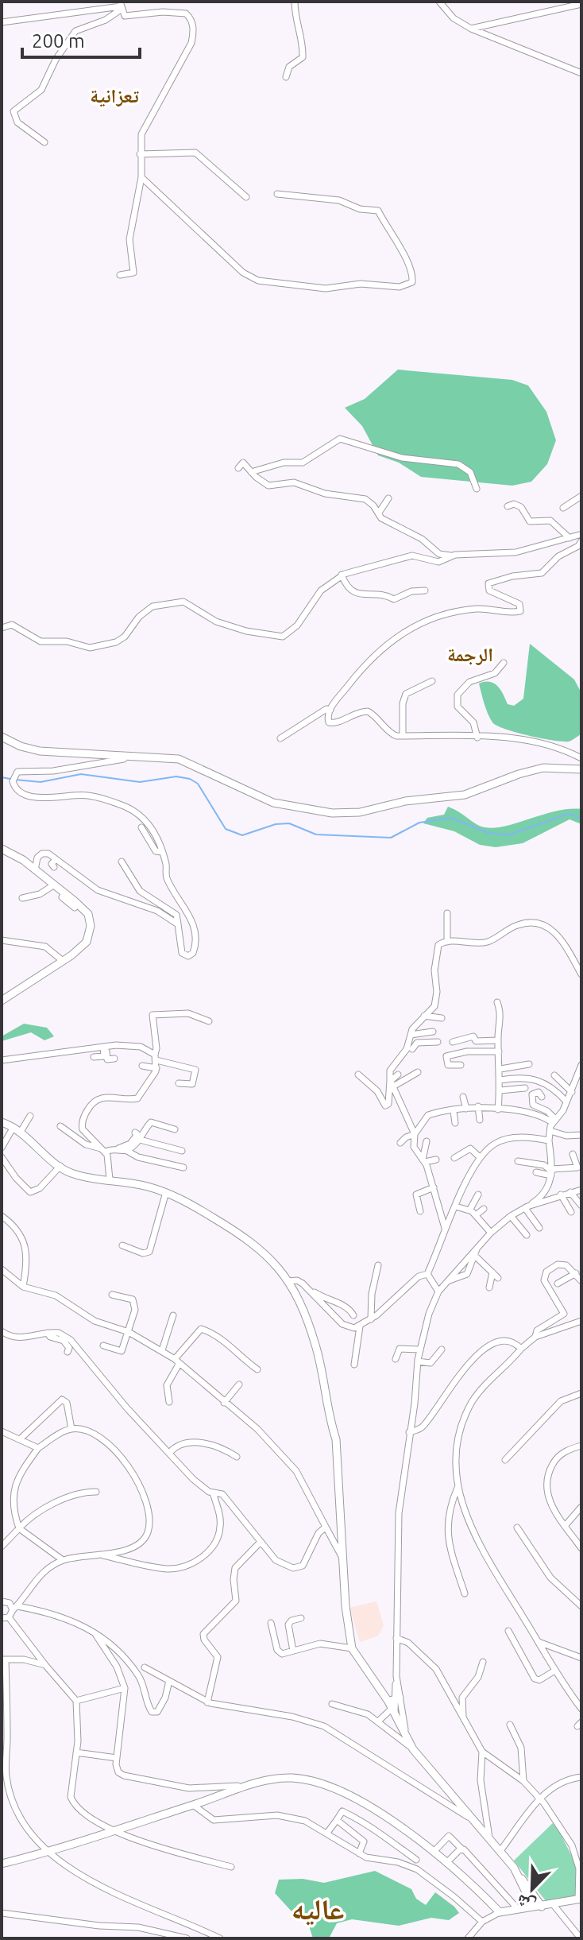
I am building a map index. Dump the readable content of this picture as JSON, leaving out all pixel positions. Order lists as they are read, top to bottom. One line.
{"districts":["تعزانية","الرجمة","عاليه"],"scale_bar":"200 m","north":"bottom left"}
